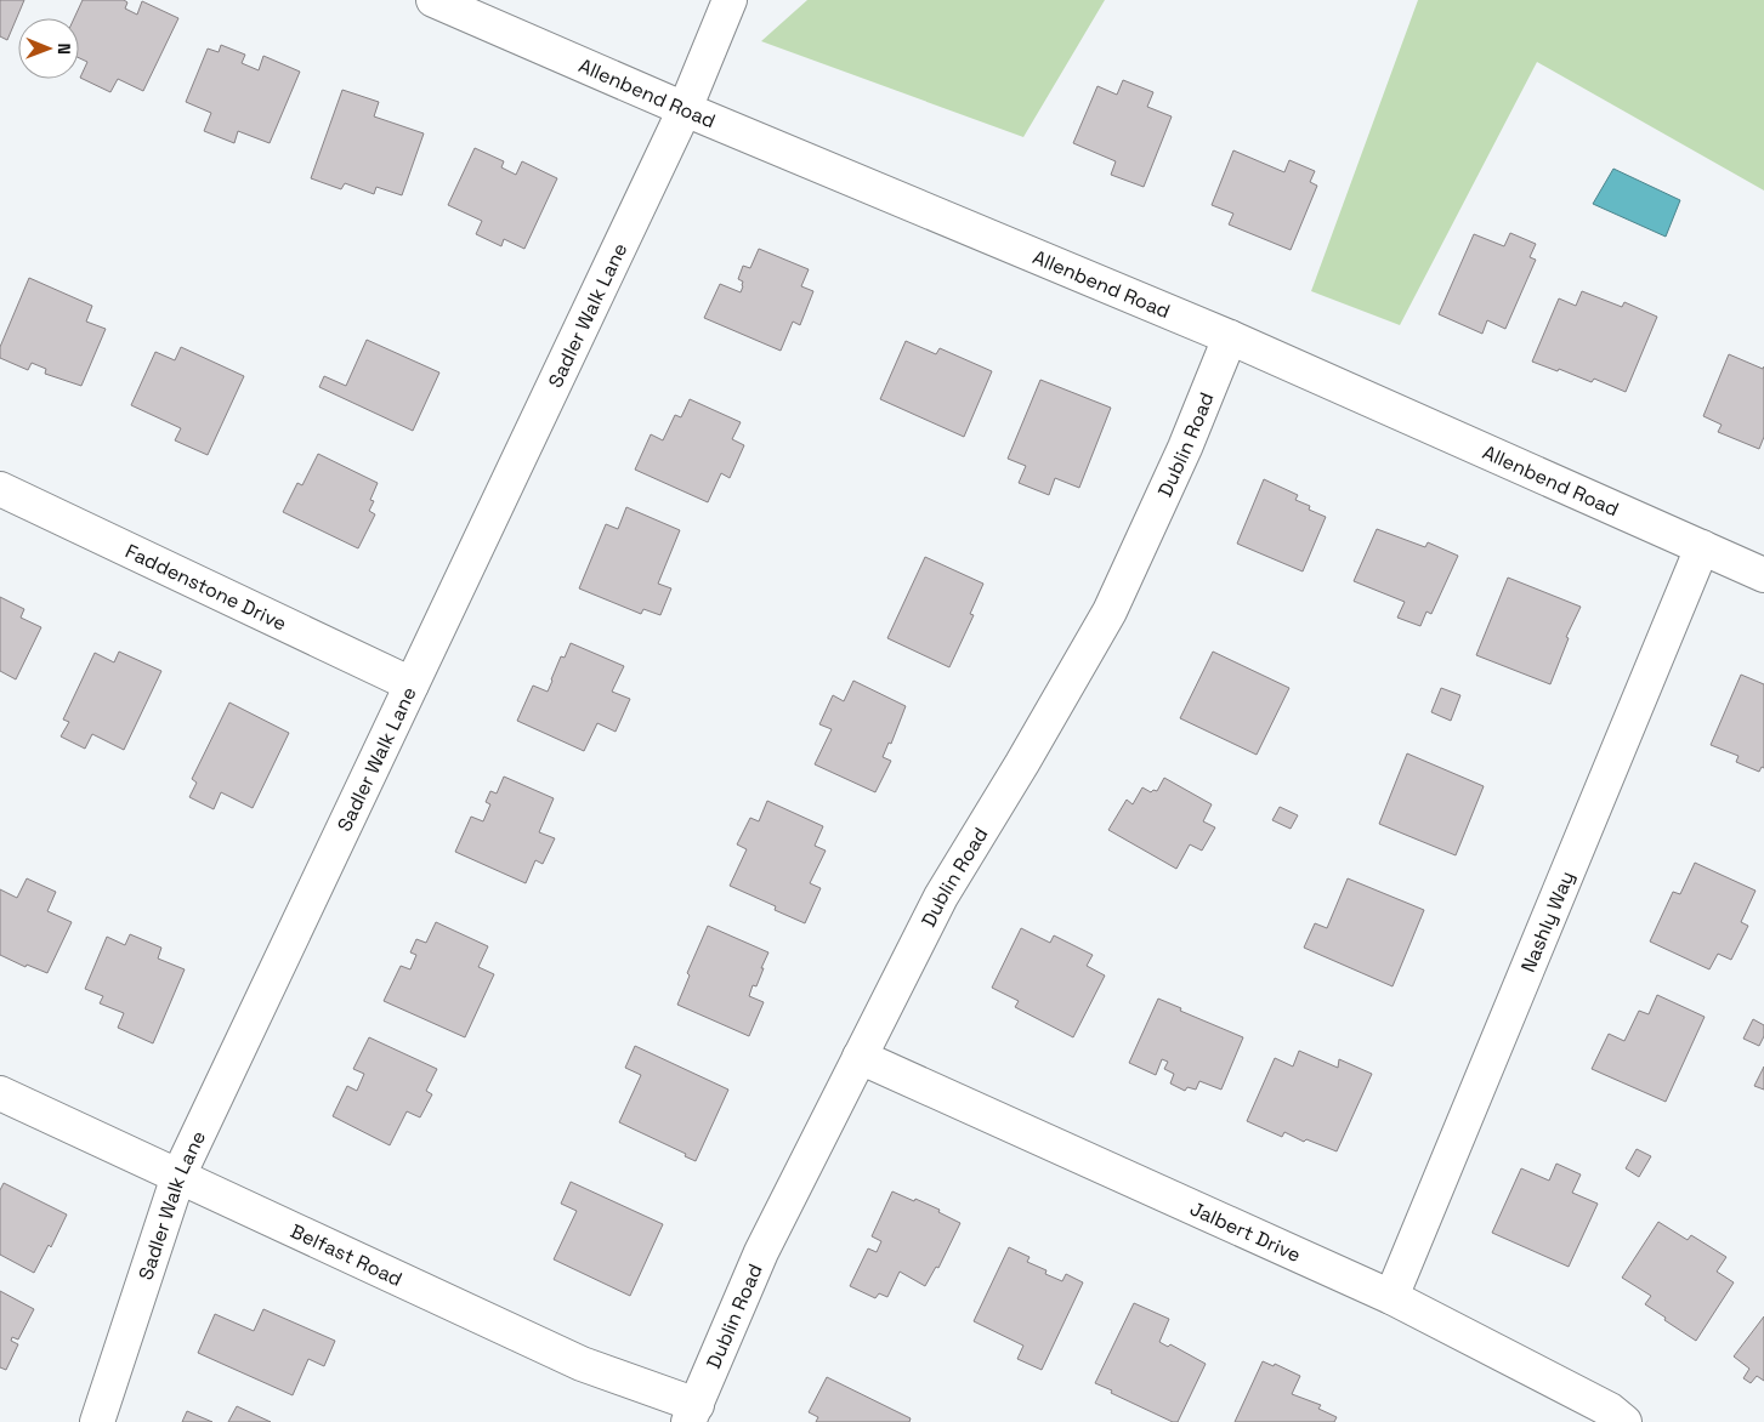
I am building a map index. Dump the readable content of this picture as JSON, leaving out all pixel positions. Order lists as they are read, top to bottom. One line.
{"streets":{"street":["Allenbend Road","Sadler Walk Lane","Dublin Road","Faddenstone Drive","Nashly Way","Jalbert Drive","Belfast Road"]},"crossings":[["Allenbend Road","Sadler Walk Lane"],["Allenbend Road","Dublin Road"],["Allenbend Road","Nashly Way"],["Sadler Walk Lane","Faddenstone Drive"],["Sadler Walk Lane","Belfast Road"],["Dublin Road","Jalbert Drive"],["Dublin Road","Belfast Road"],["Nashly Way","Jalbert Drive"]],"north":"right"}
